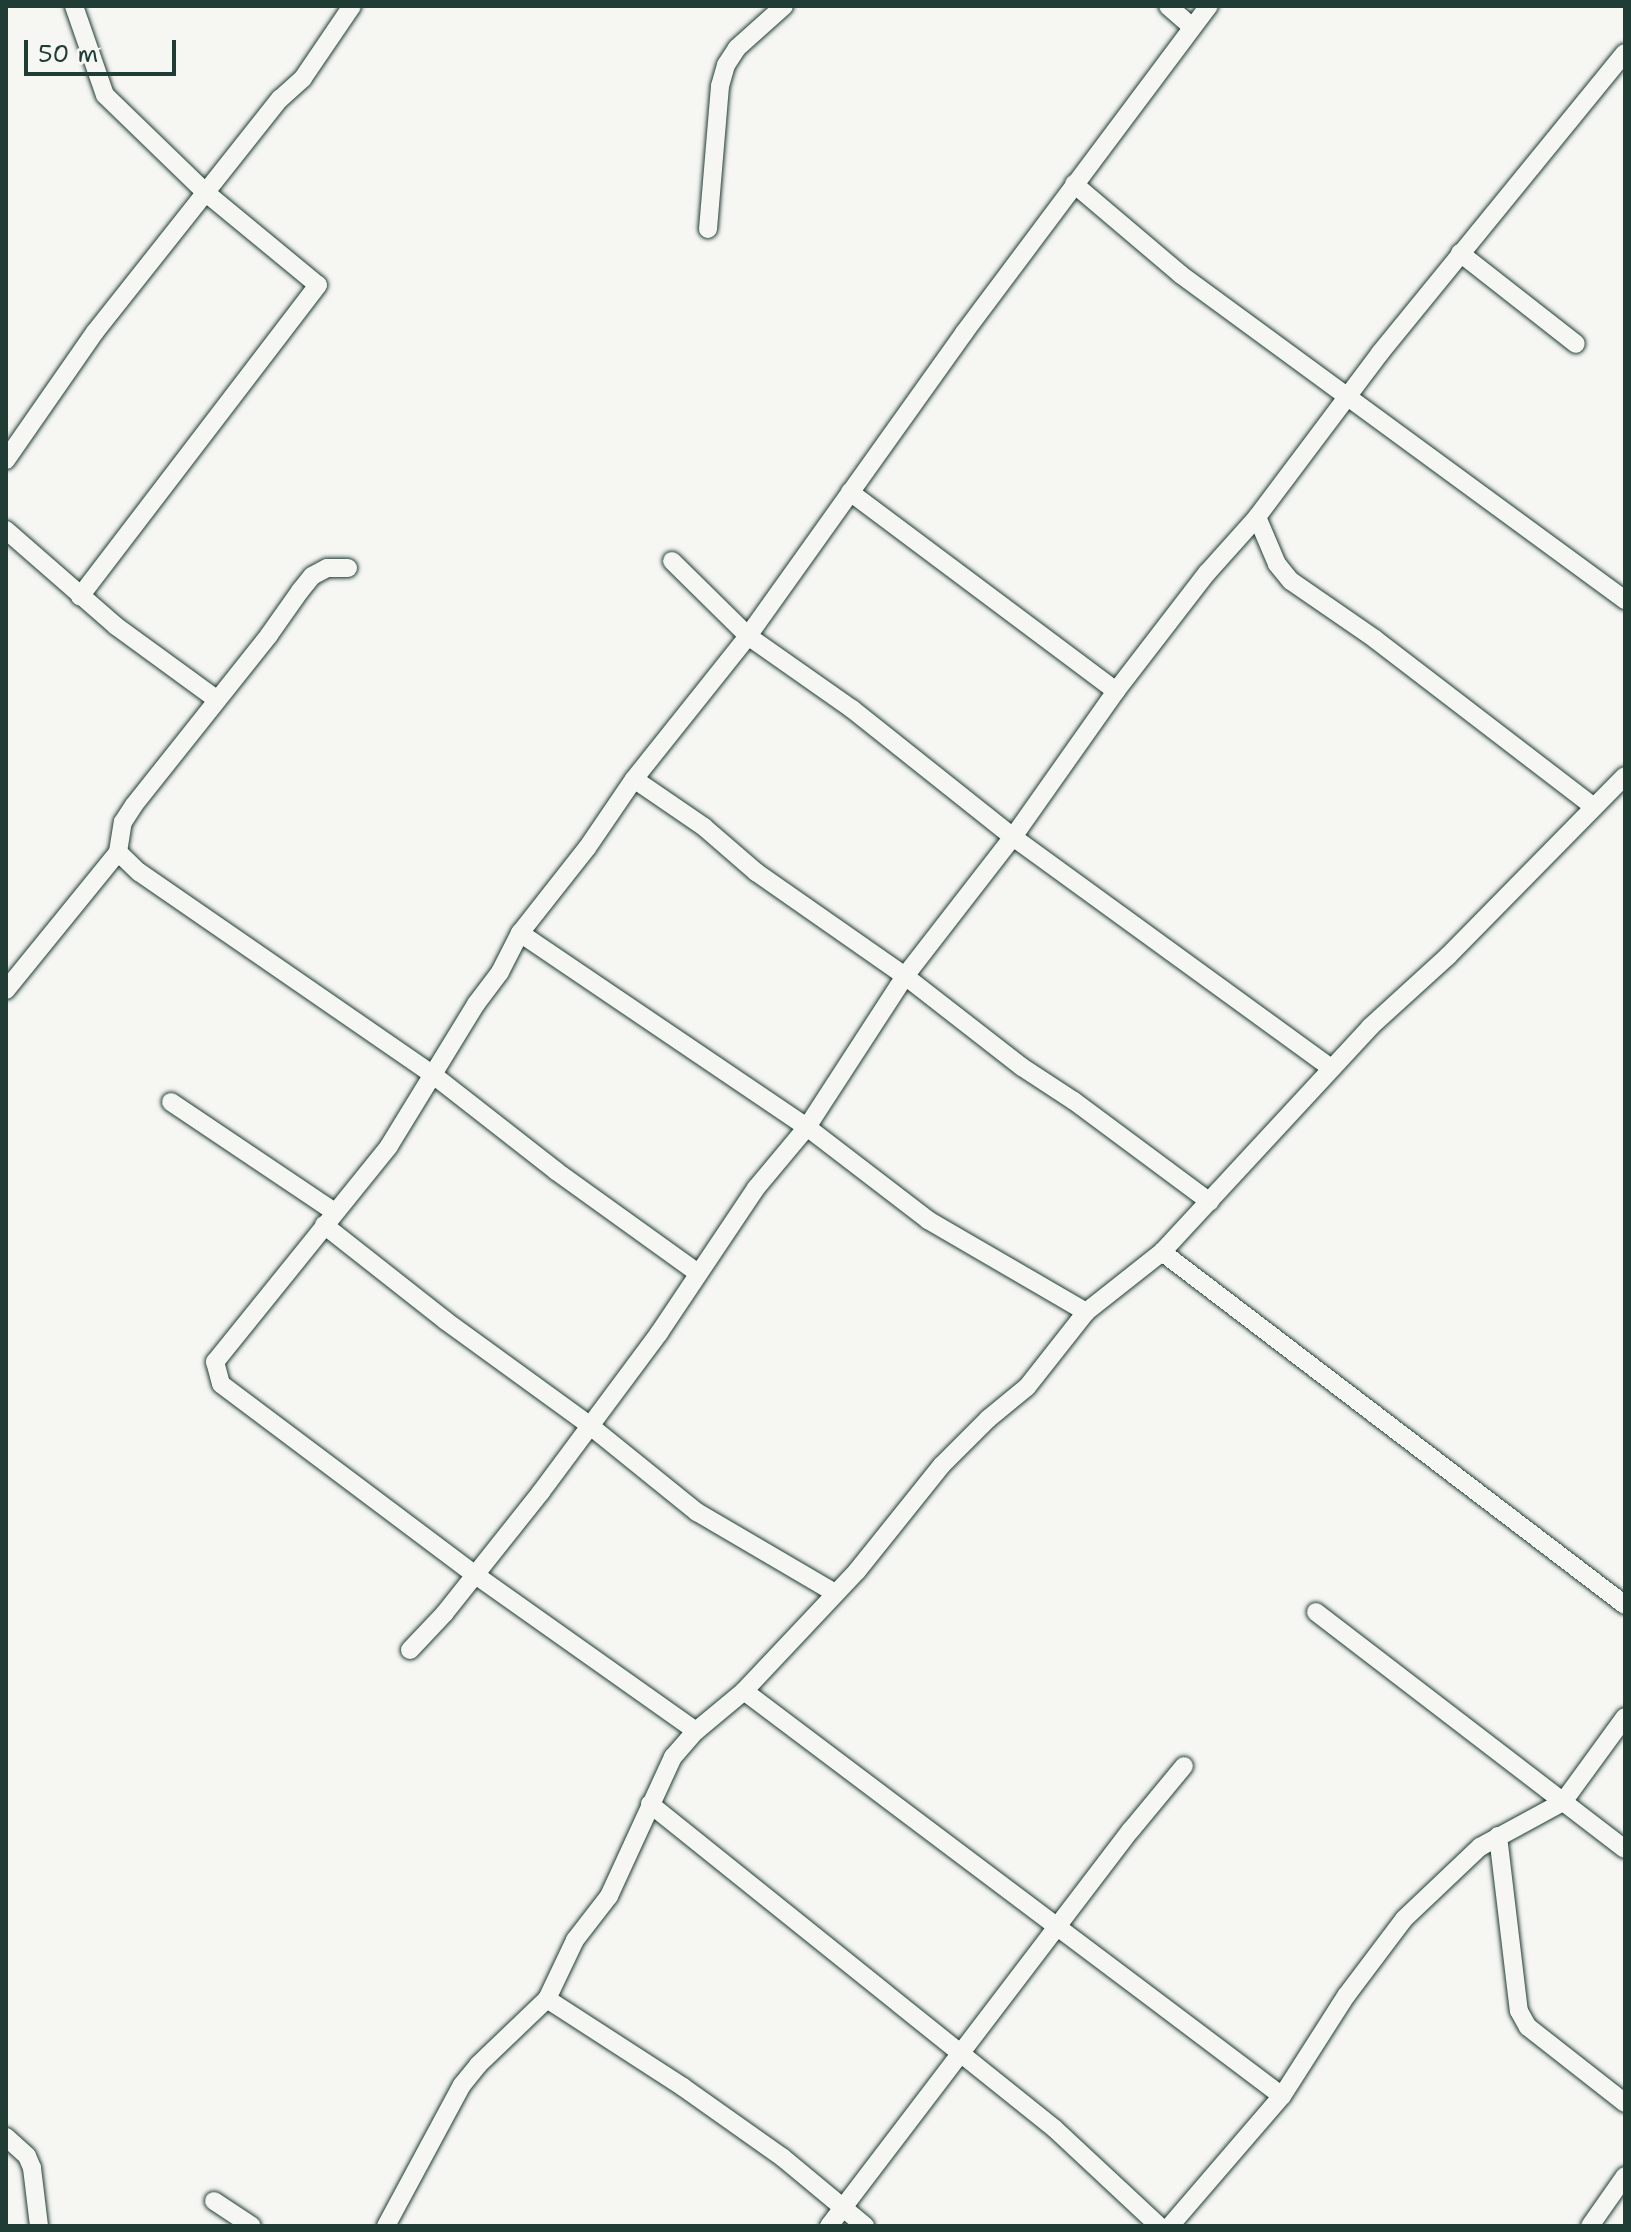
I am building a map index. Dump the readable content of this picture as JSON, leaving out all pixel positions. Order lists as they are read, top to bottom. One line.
{"scale_bar":"50 m"}
